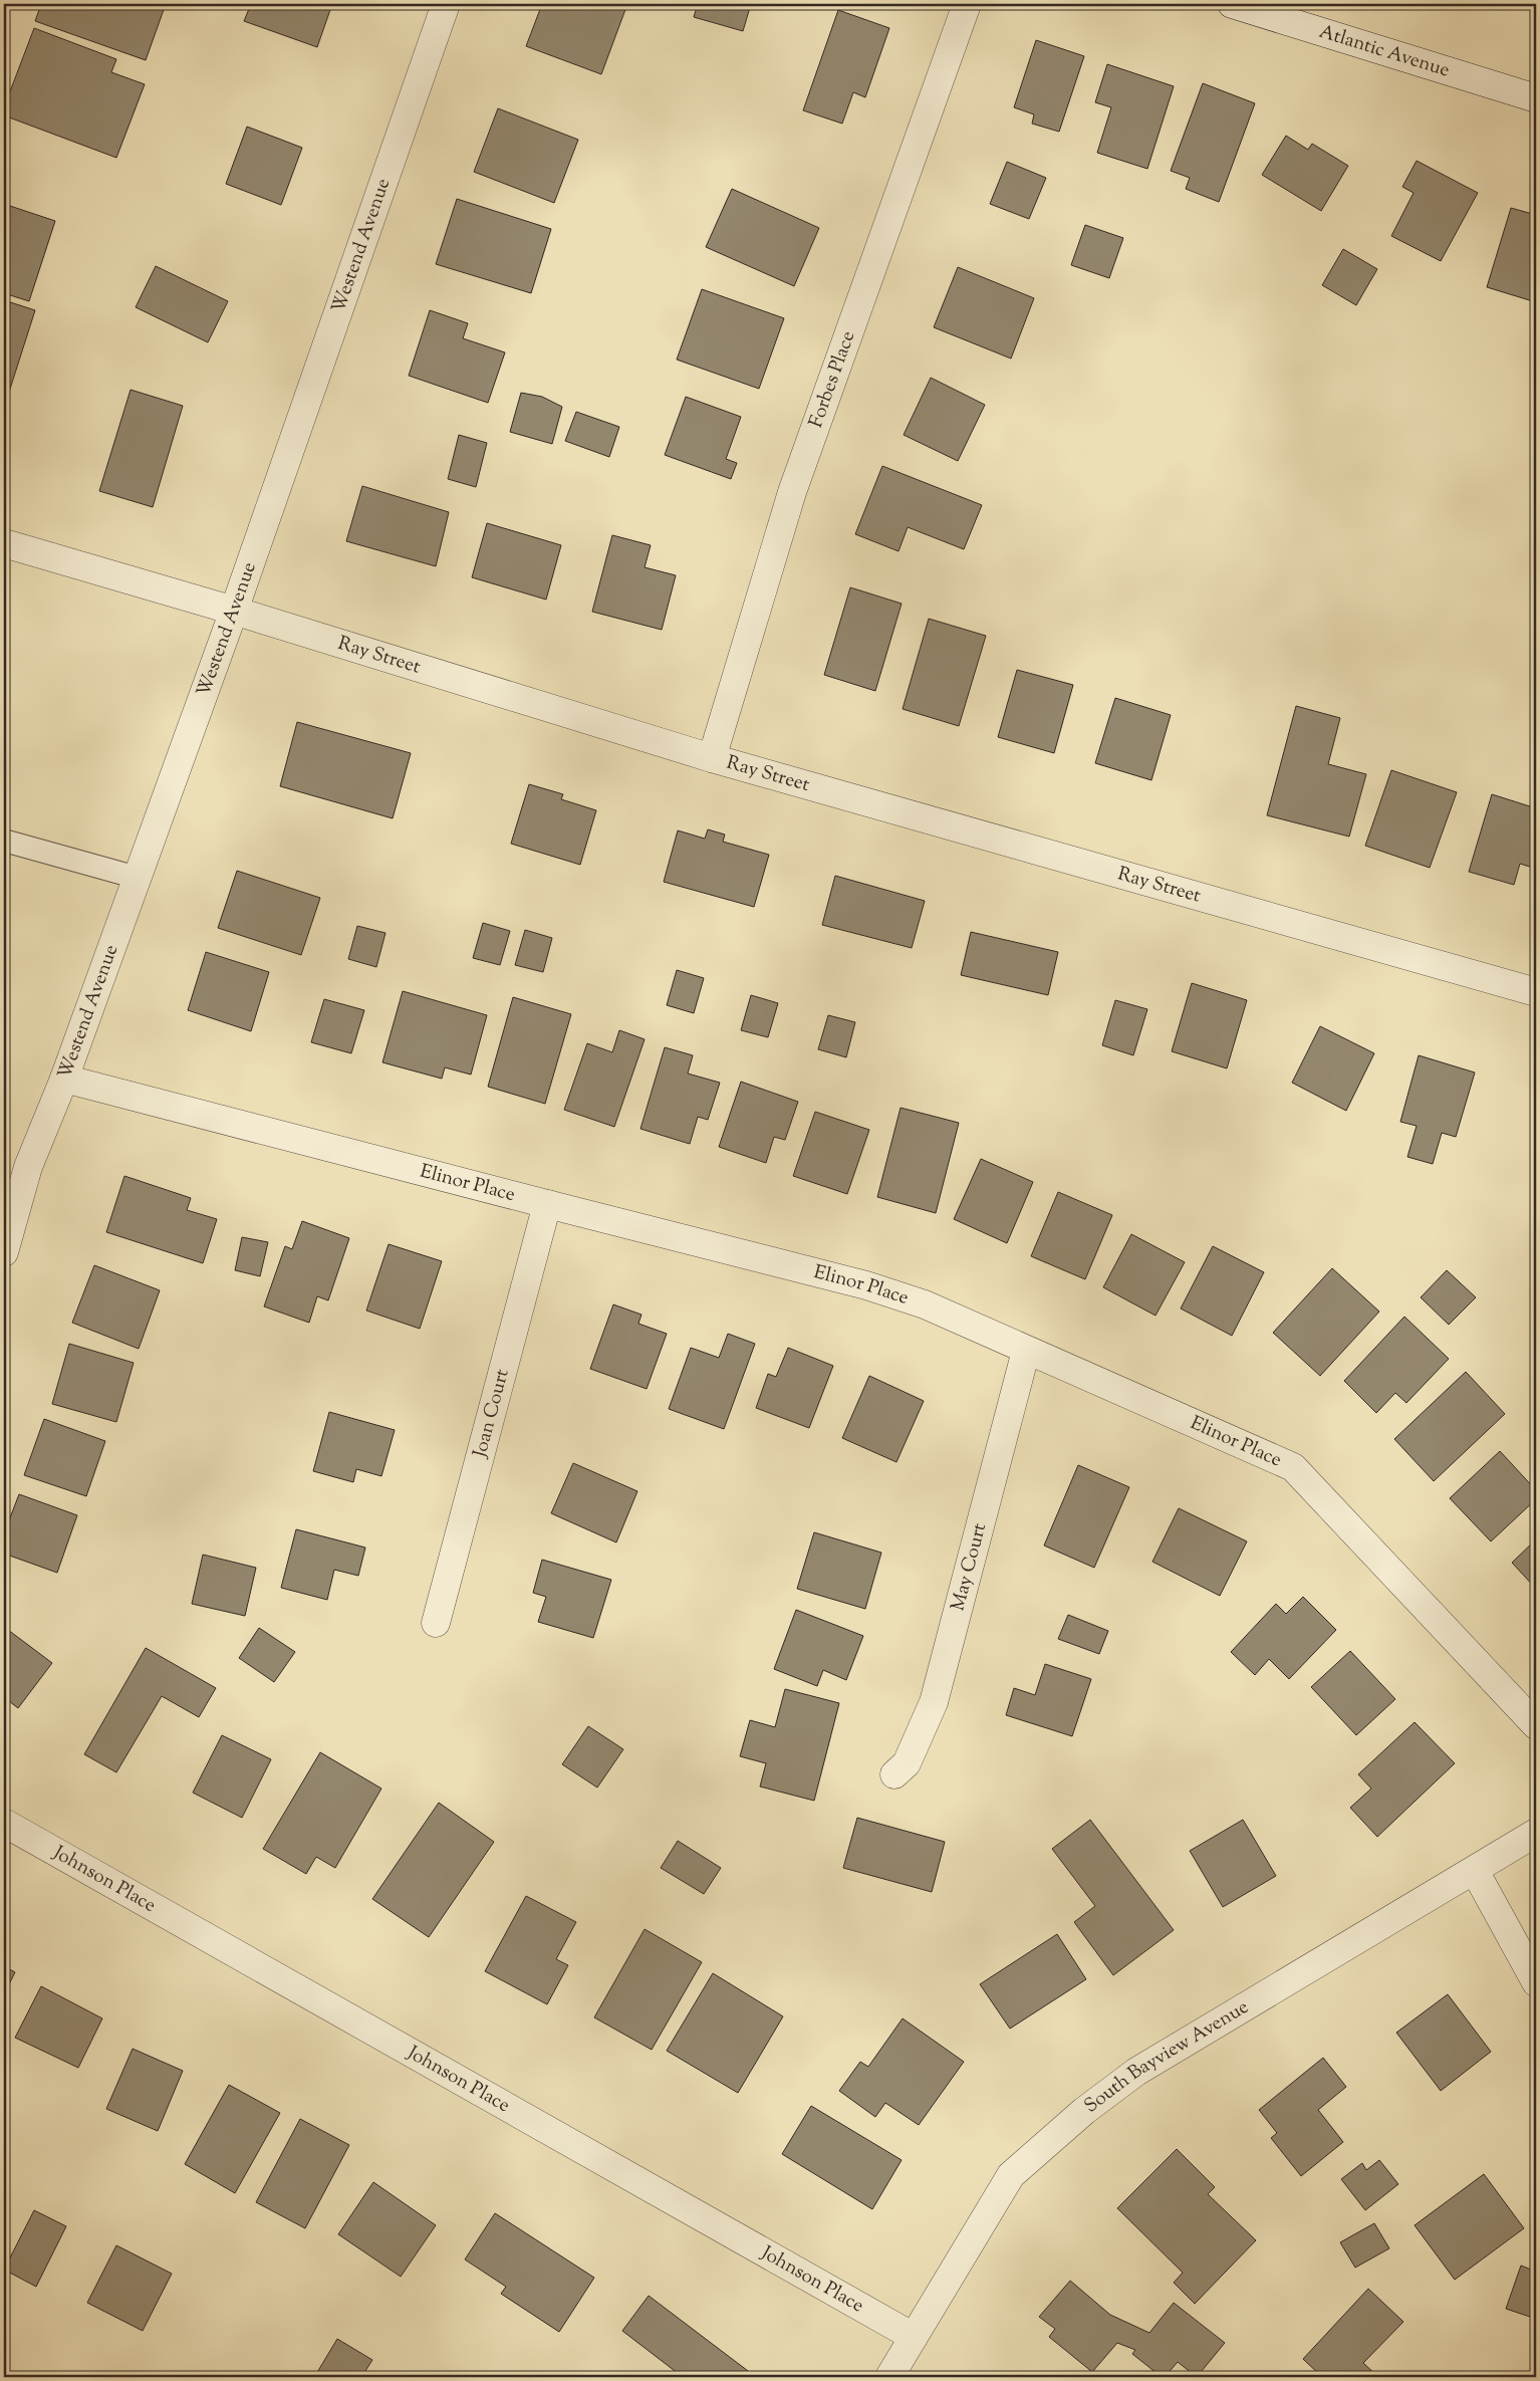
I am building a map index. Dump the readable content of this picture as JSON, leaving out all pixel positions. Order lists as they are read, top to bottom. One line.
{"streets":{"street":["Atlantic Avenue","Westend Avenue","Forbes Place","Ray Street","Elinor Place","Joan Court","May Court","Johnson Place","South Bayview Avenue"]},"crossings":[["Westend Avenue","Ray Street"],["Westend Avenue","Elinor Place"],["Forbes Place","Ray Street"],["Elinor Place","Joan Court"],["Elinor Place","May Court"],["Johnson Place","South Bayview Avenue"]]}
